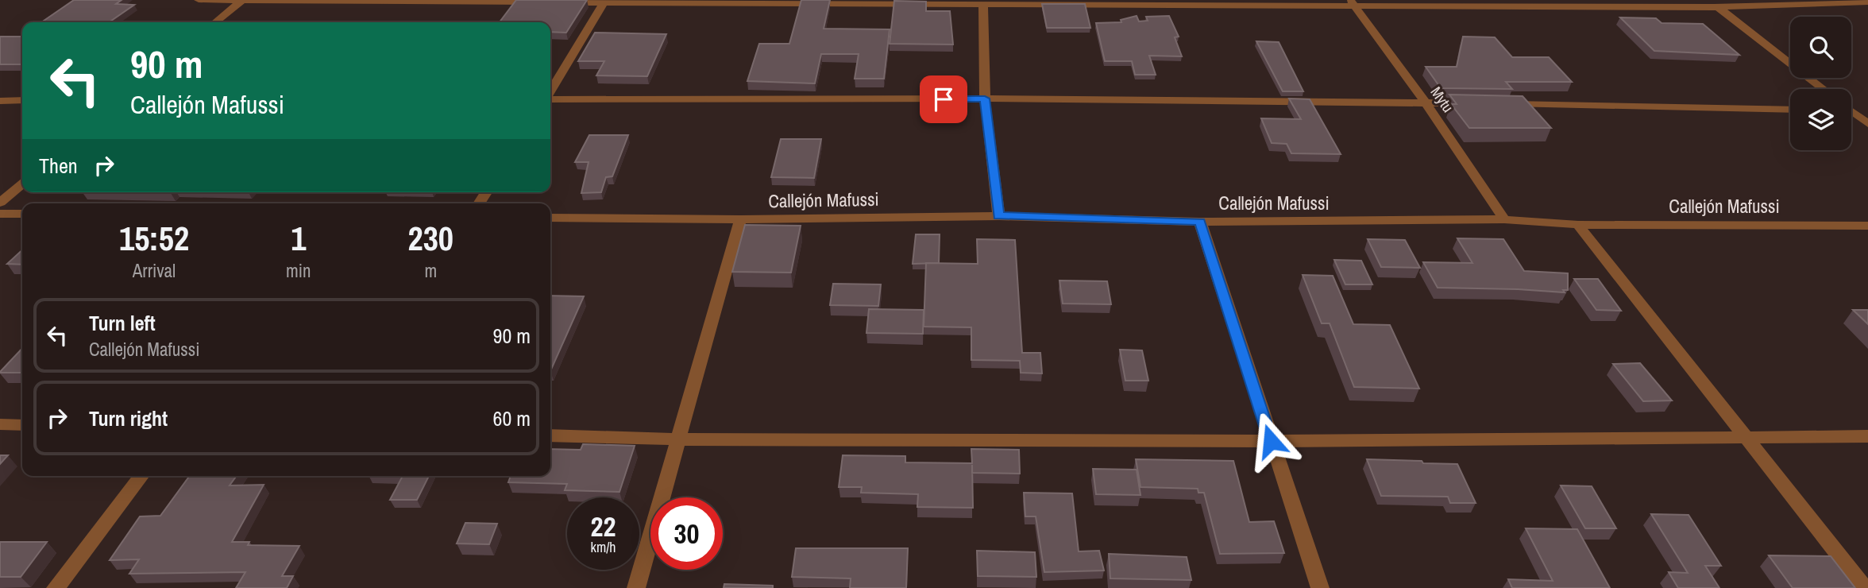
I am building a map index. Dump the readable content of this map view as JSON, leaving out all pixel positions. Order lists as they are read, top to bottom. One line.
{"streets":{"street":["Mytu","Callejón Mafussi"]},"crossings":[["Mytu","Callejón Mafussi"]],"page":{"turn":["90 m","Callejón Mafussi"],"then":"Then","eta":["15:52","Arrival","1","min","230","m"],"list":[{"name":"Turn left","note":"Callejón Mafussi","value":"90 m"},{"name":"Turn right","value":"60 m"}],"speed":"22 km/h","limit":"30"}}
